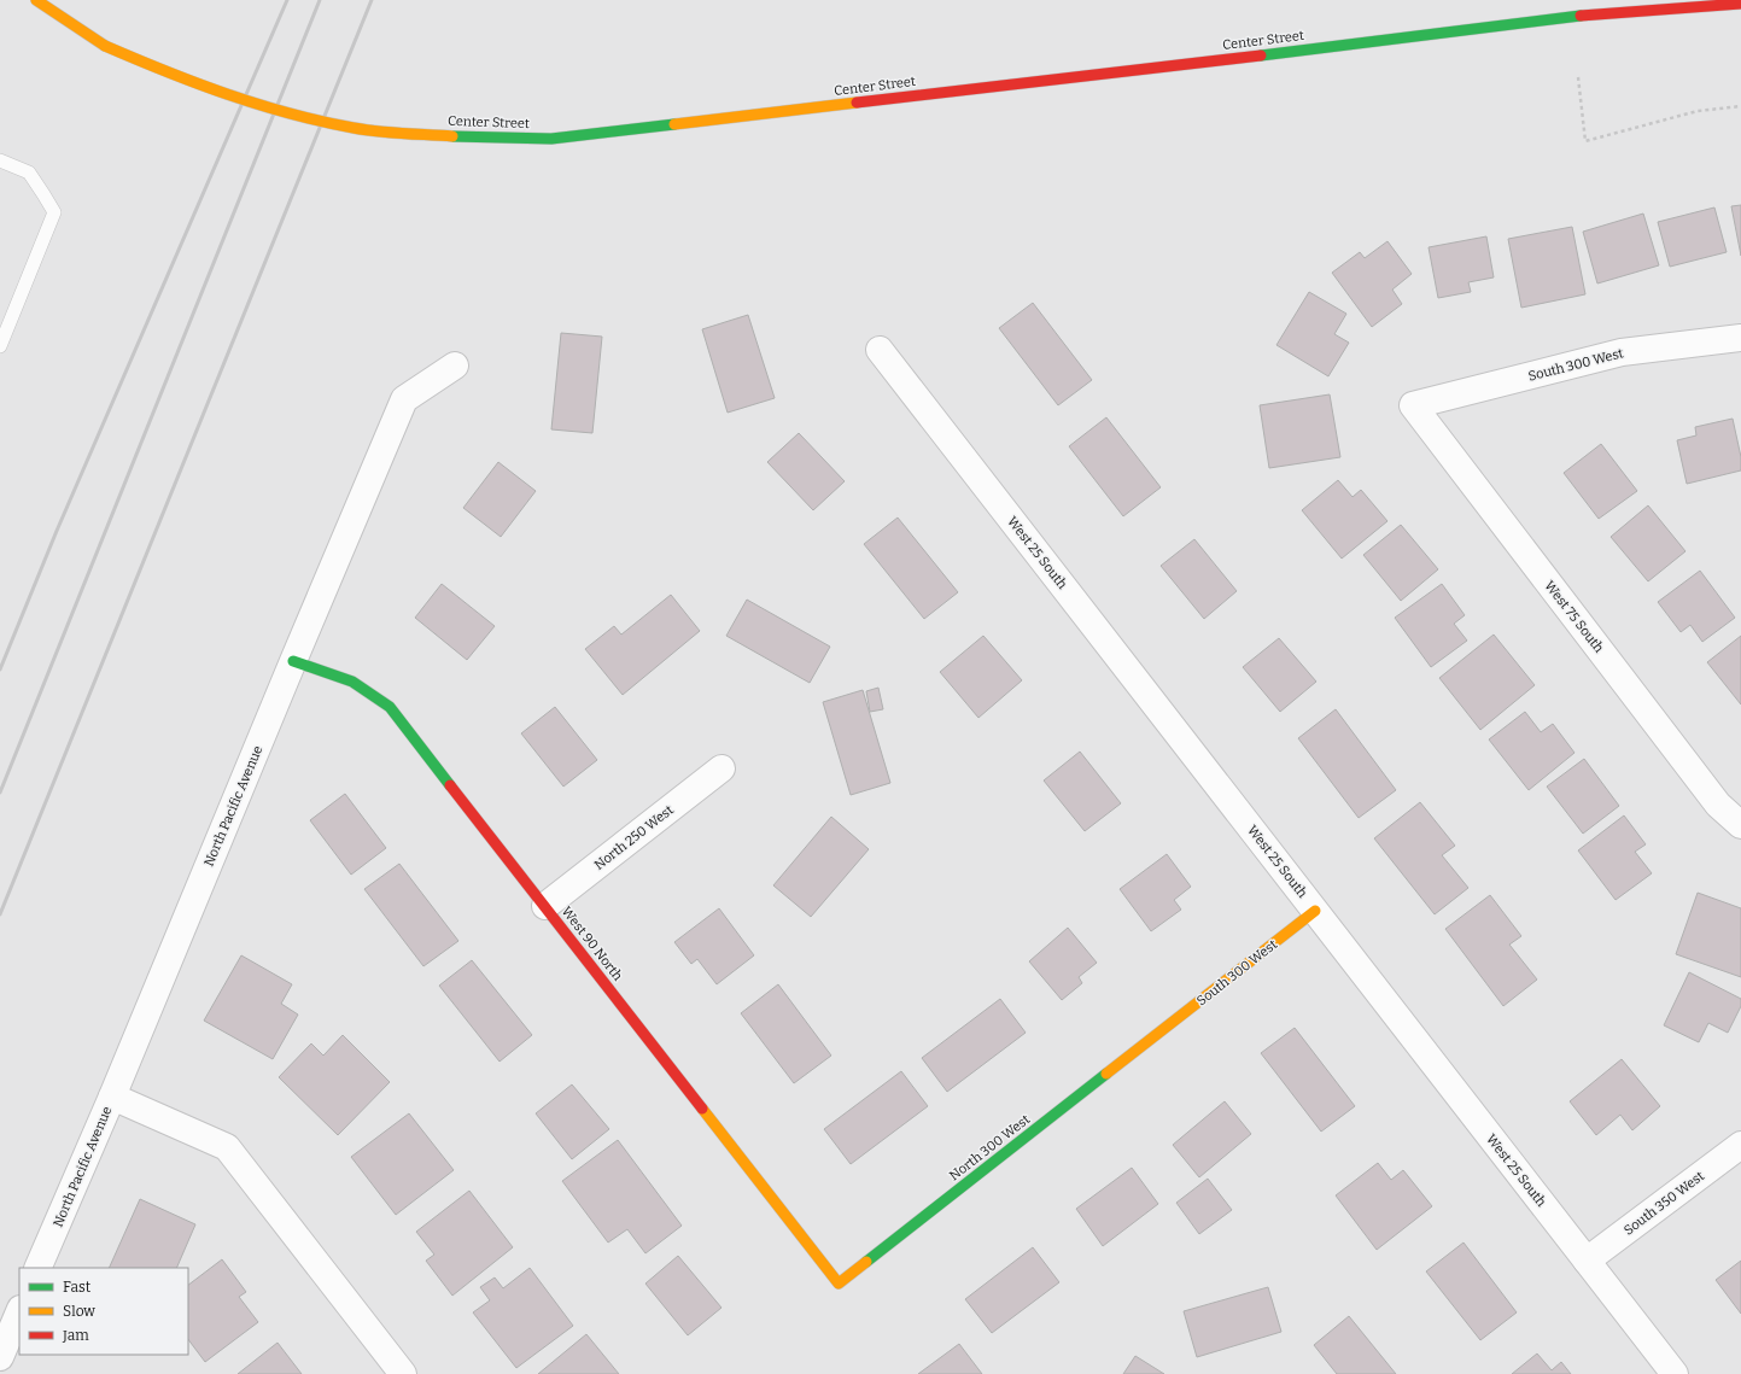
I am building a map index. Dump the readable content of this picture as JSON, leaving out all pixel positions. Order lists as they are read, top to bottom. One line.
{"streets":{"street":["Center Street","South 300 West","West 25 South","West 75 South","North Pacific Avenue","North 250 West","West 90 North","North 300 West","South 350 West"]},"crossings":[["South 300 West","West 25 South"],["South 300 West","West 75 South"],["South 300 West","North 300 West"],["West 25 South","South 350 West"],["North Pacific Avenue","West 90 North"],["North 250 West","West 90 North"],["West 90 North","North 300 West"]],"legend":["Fast","Slow","Jam"]}
